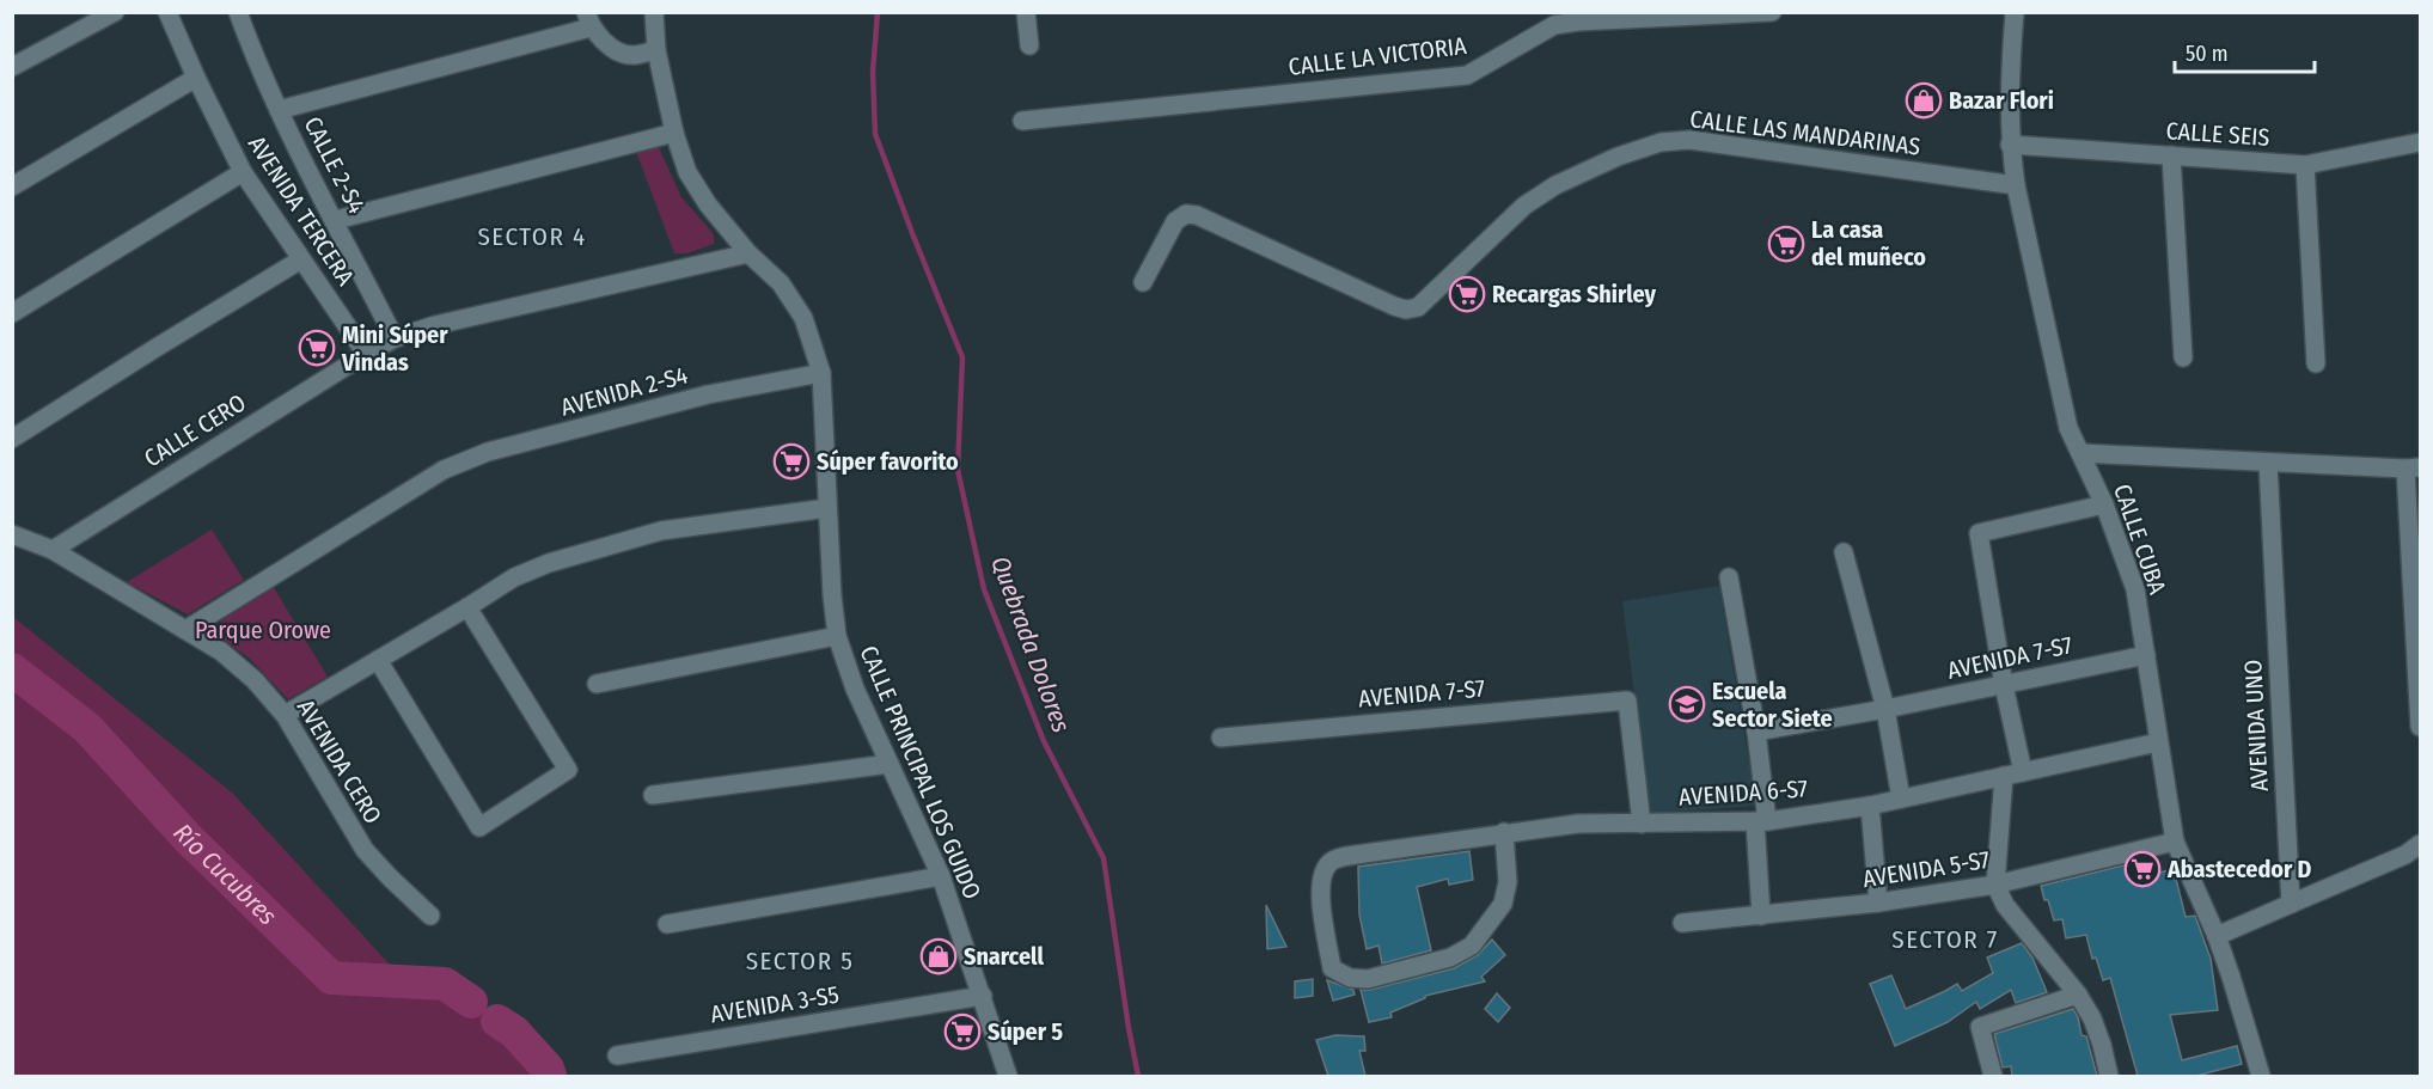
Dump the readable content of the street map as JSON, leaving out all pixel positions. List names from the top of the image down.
{
  "streets": {
    "street": [
      "CALLE LA VICTORIA",
      "CALLE LAS MANDARINAS",
      "CALLE SEIS",
      "CALLE 2-S4",
      "AVENIDA TERCERA",
      "AVENIDA 2-S4",
      "CALLE CERO",
      "CALLE CUBA",
      "AVENIDA 7-S7",
      "AVENIDA UNO",
      "AVENIDA CERO",
      "CALLE PRINCIPAL LOS GUIDO",
      "AVENIDA 6-S7",
      "AVENIDA 5-S7",
      "AVENIDA 3-S5"
    ]
  },
  "crossings": [
    ["CALLE LAS MANDARINAS", "CALLE CUBA"],
    ["CALLE SEIS", "CALLE CUBA"],
    ["CALLE 2-S4", "CALLE CERO"],
    ["AVENIDA TERCERA", "CALLE CERO"],
    ["AVENIDA 2-S4", "AVENIDA CERO"],
    ["AVENIDA 2-S4", "CALLE PRINCIPAL LOS GUIDO"],
    ["CALLE CERO", "AVENIDA CERO"],
    ["CALLE CERO", "CALLE PRINCIPAL LOS GUIDO"],
    ["CALLE CUBA", "AVENIDA 7-S7"],
    ["CALLE CUBA", "AVENIDA 6-S7"],
    ["CALLE CUBA", "AVENIDA 5-S7"],
    ["AVENIDA 7-S7", "AVENIDA 6-S7"],
    ["CALLE PRINCIPAL LOS GUIDO", "AVENIDA 3-S5"]
  ],
  "districts": ["SECTOR 4", "SECTOR 7", "SECTOR 5"],
  "water": ["Quebrada Dolores", "Río Cucubres"],
  "parks": ["Parque Orowe"],
  "places": {
    "shop": ["Bazar Flori", "Snarcell"],
    "supermarket": [
      "La casa del muñeco",
      "Recargas Shirley",
      "Mini Súper Vindas",
      "Súper favorito",
      "Abastecedor D",
      "Súper 5"
    ],
    "school or university": ["Escuela Sector Siete"]
  },
  "scale_bar": "50 m"
}
